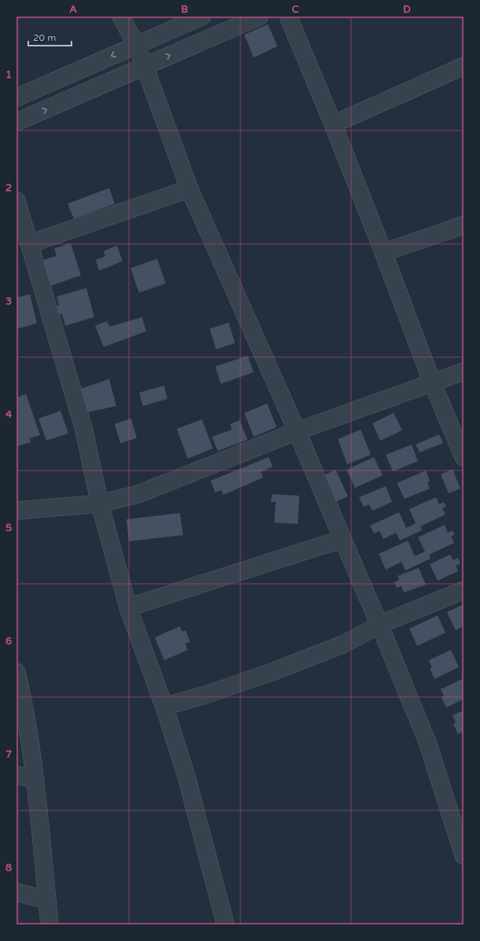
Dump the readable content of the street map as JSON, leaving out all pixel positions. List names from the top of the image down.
{
  "scale_bar": "20 m",
  "grid": {
    "columns": [
      "A",
      "B",
      "C",
      "D"
    ],
    "rows": [
      "1",
      "2",
      "3",
      "4",
      "5",
      "6",
      "7",
      "8"
    ]
  }
}
